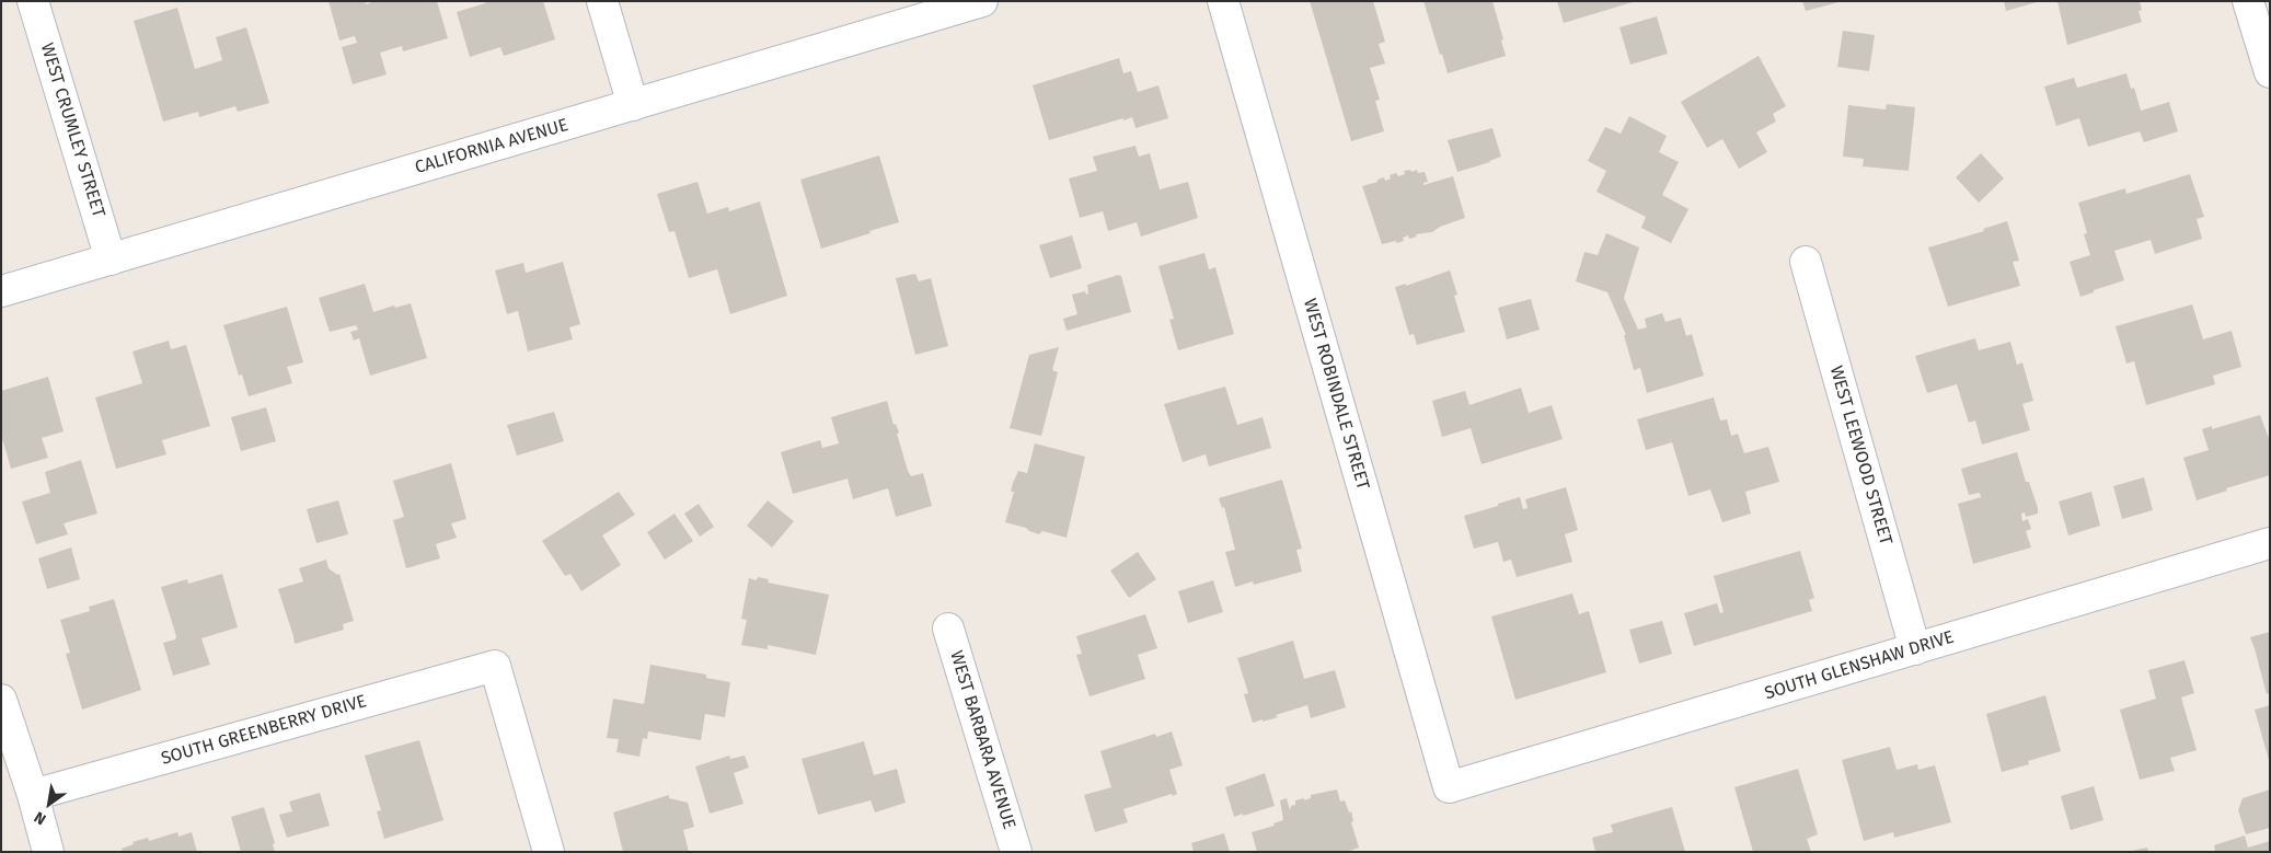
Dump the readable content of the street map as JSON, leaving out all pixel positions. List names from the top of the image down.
{
  "streets": {
    "street": [
      "WEST CRUMLEY STREET",
      "CALIFORNIA AVENUE",
      "WEST ROBINDALE STREET",
      "WEST LEEWOOD STREET",
      "SOUTH GLENSHAW DRIVE",
      "SOUTH GREENBERRY DRIVE",
      "WEST BARBARA AVENUE"
    ]
  },
  "crossings": [
    ["WEST CRUMLEY STREET", "CALIFORNIA AVENUE"],
    ["WEST ROBINDALE STREET", "SOUTH GLENSHAW DRIVE"],
    ["WEST LEEWOOD STREET", "SOUTH GLENSHAW DRIVE"]
  ],
  "north": "bottom left"
}
